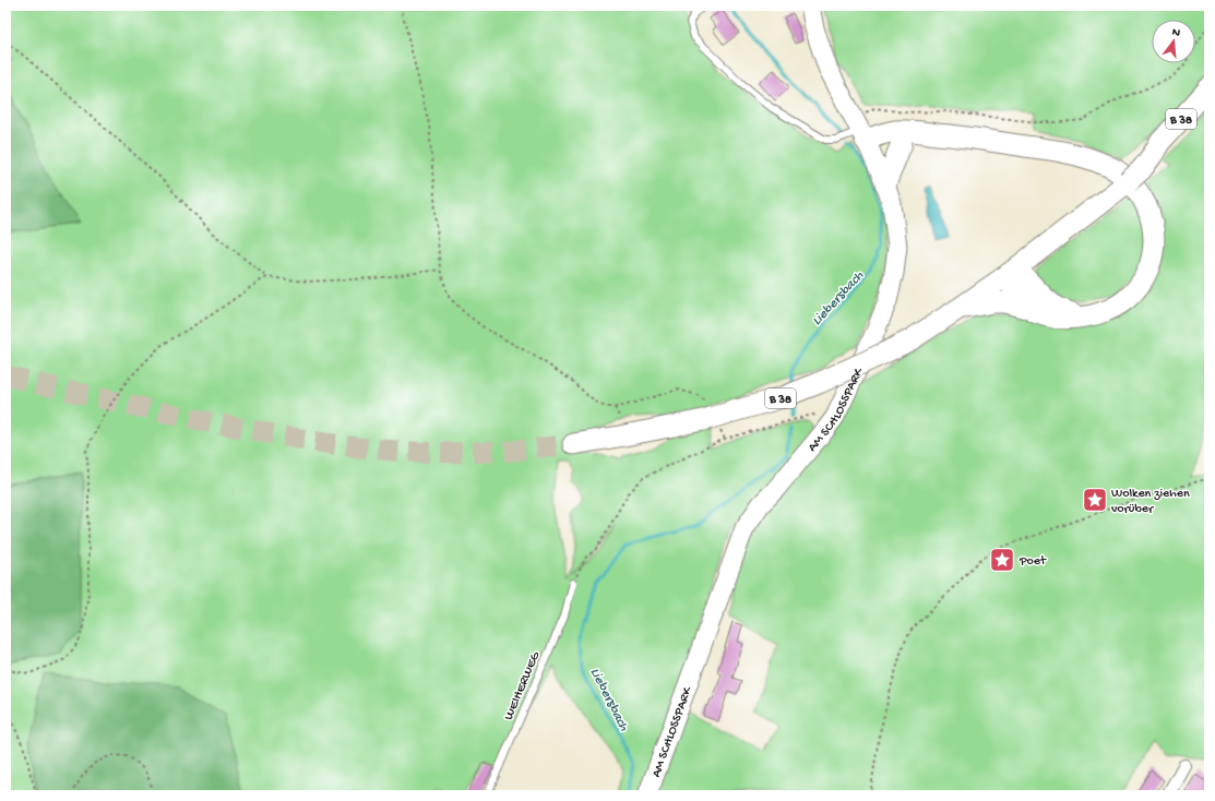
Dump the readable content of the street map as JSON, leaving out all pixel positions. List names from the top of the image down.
{
  "streets": {
    "main road": ["B 38"],
    "street": ["AM SCHLOSSPARK"],
    "lane": ["WEIHERWEG"]
  },
  "water": ["Liebersbach"],
  "places": {
    "place": ["Wolken ziehen vorüber", "Poet"]
  },
  "north": "top"
}
